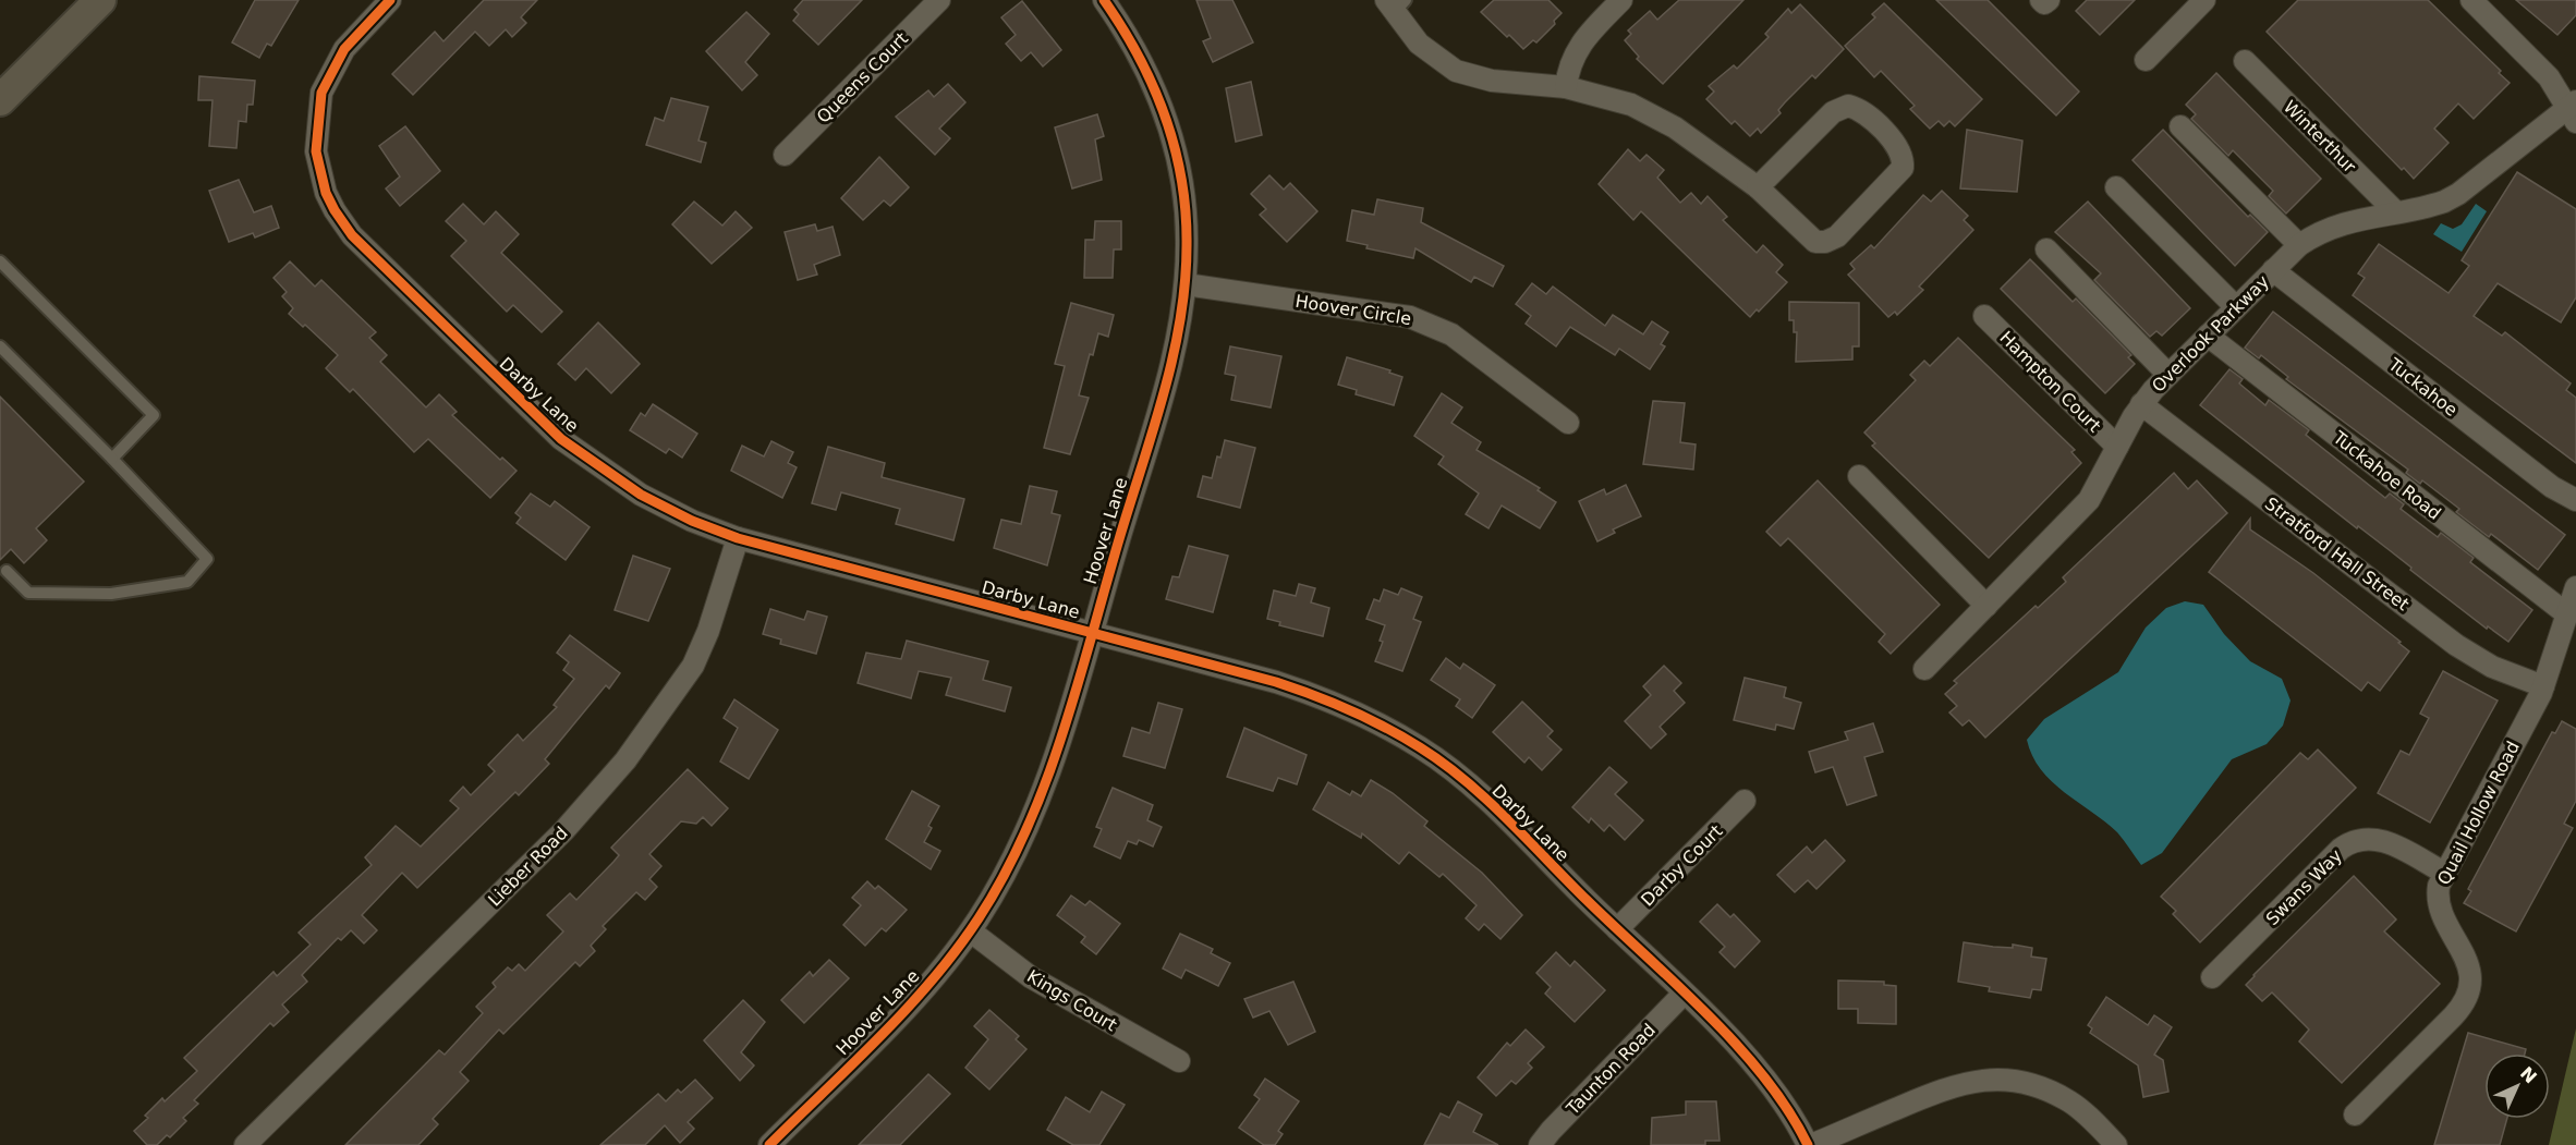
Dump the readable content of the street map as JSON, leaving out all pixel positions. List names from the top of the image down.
{
  "streets": {
    "street": [
      "Queens Court",
      "Winterthur",
      "Hoover Circle",
      "Overlook Parkway",
      "Hampton Court",
      "Tuckahoe",
      "Darby Lane",
      "Tuckahoe Road",
      "Hoover Lane",
      "Stratford Hall Street",
      "Quail Hollow Road",
      "Darby Court",
      "Lieber Road",
      "Swans Way",
      "Kings Court",
      "Taunton Road"
    ]
  },
  "crossings": [
    ["Winterthur", "Overlook Parkway"],
    ["Hoover Circle", "Hoover Lane"],
    ["Overlook Parkway", "Hampton Court"],
    ["Overlook Parkway", "Tuckahoe"],
    ["Overlook Parkway", "Tuckahoe Road"],
    ["Overlook Parkway", "Stratford Hall Street"],
    ["Darby Lane", "Hoover Lane"],
    ["Darby Lane", "Darby Court"],
    ["Darby Lane", "Lieber Road"],
    ["Darby Lane", "Taunton Road"],
    ["Tuckahoe Road", "Quail Hollow Road"],
    ["Hoover Lane", "Kings Court"],
    ["Stratford Hall Street", "Quail Hollow Road"],
    ["Quail Hollow Road", "Swans Way"]
  ],
  "north": "top right"
}
